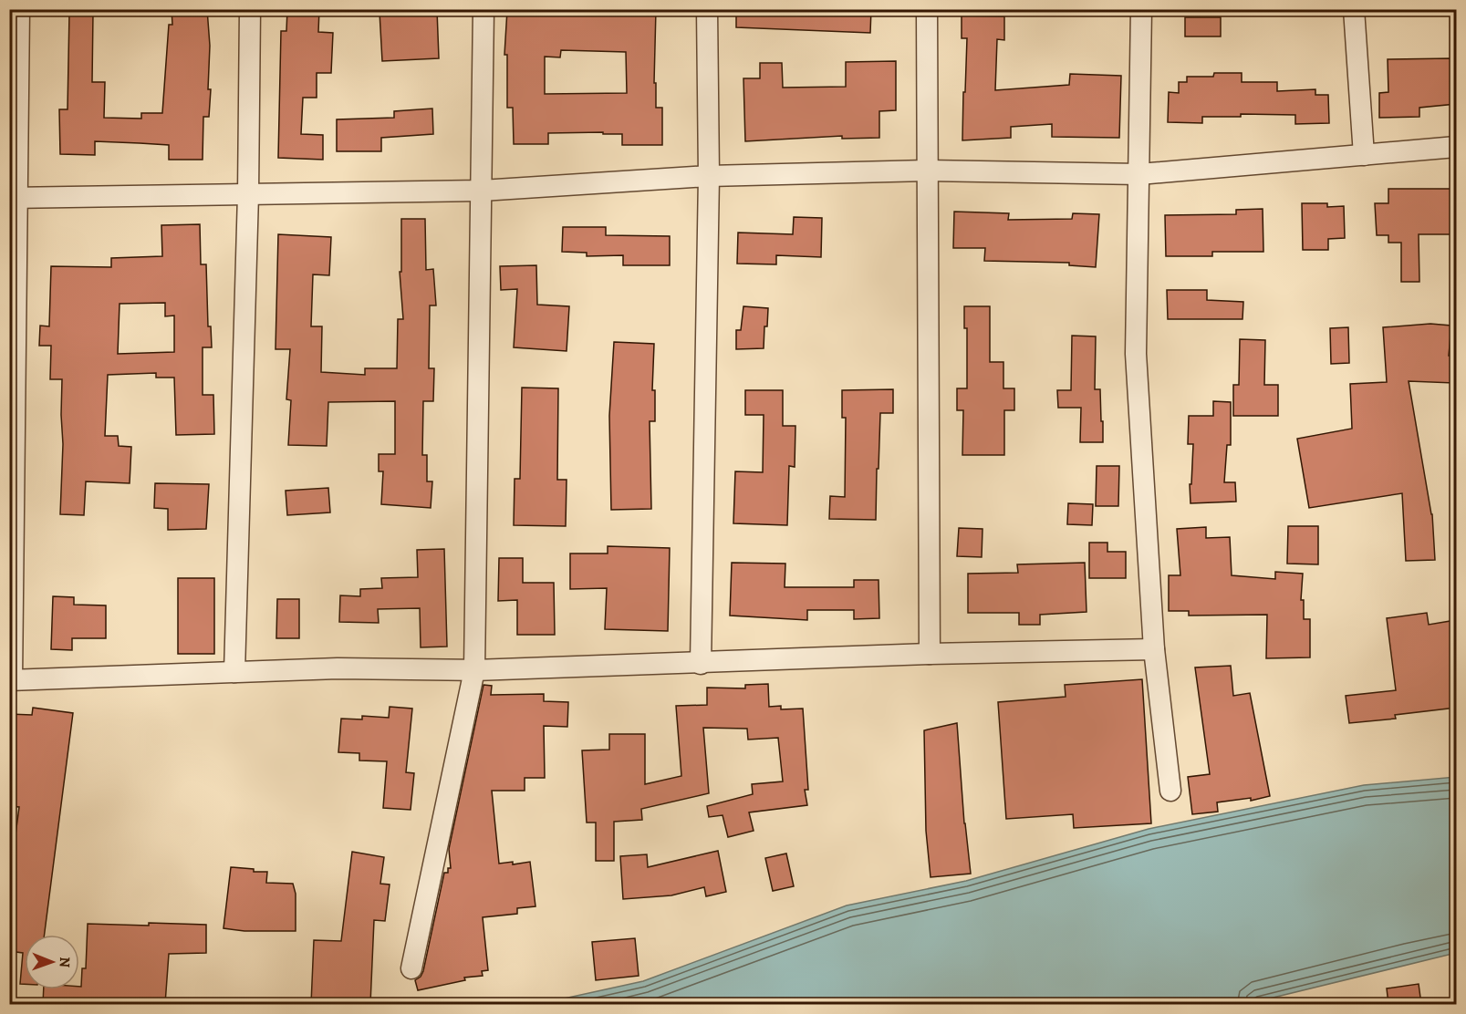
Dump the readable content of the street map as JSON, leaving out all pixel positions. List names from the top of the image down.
{
  "north": "right"
}
